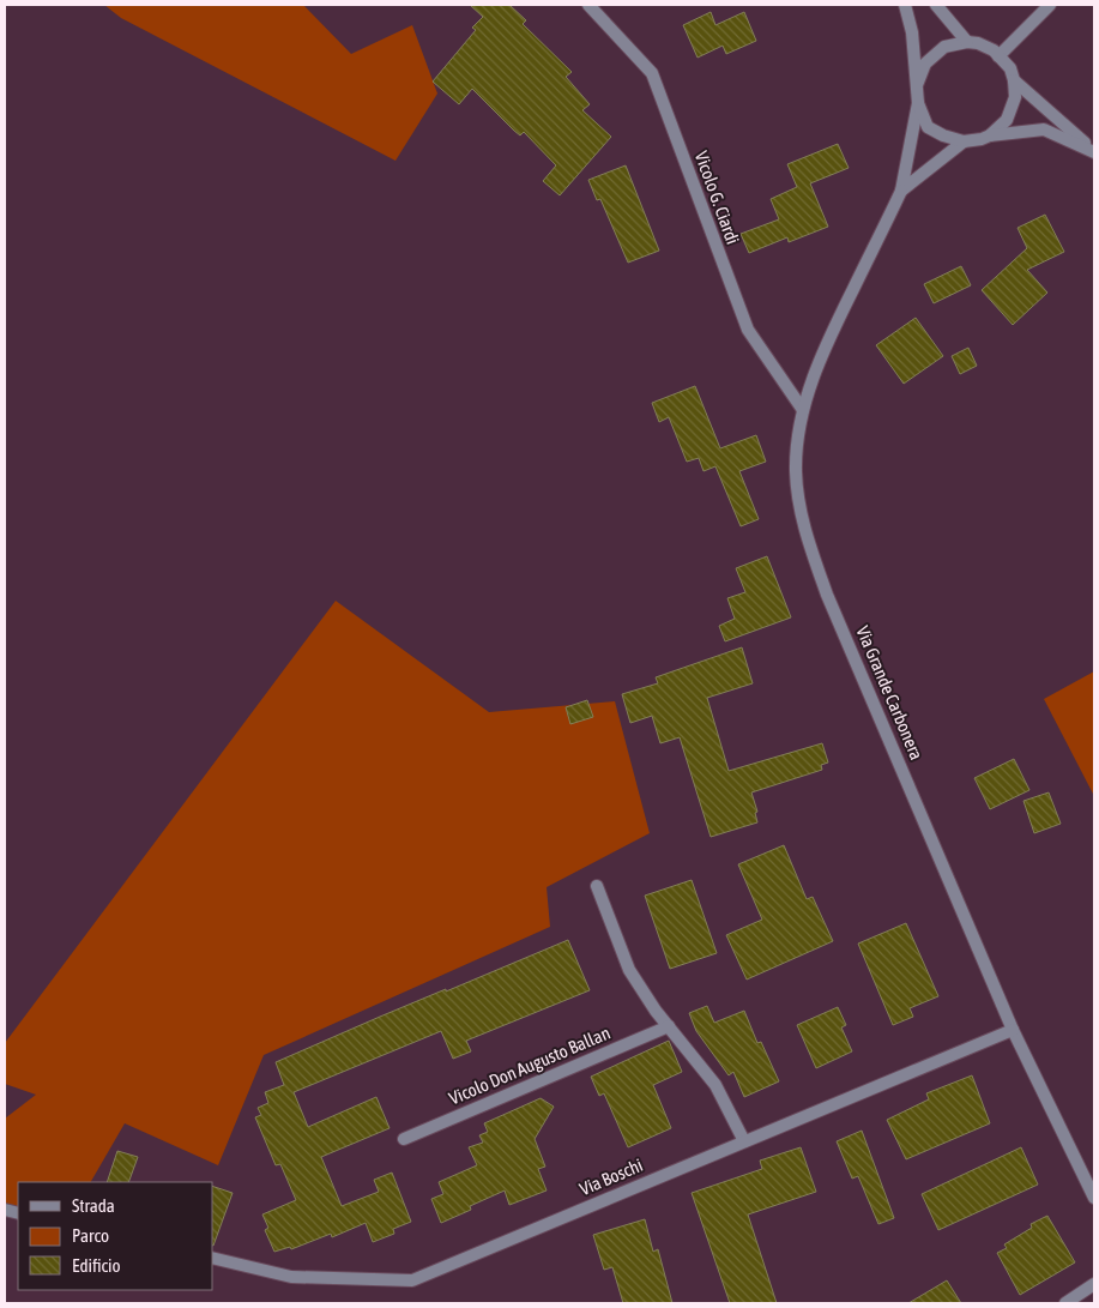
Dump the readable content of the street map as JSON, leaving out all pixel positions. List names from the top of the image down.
{
  "streets": {
    "street": [
      "Vicolo G. Ciardi",
      "Via Grande Carbonera",
      "Vicolo Don Augusto Ballan",
      "Via Boschi"
    ]
  },
  "crossings": [
    ["Vicolo G. Ciardi", "Via Grande Carbonera"],
    ["Via Grande Carbonera", "Via Boschi"]
  ],
  "legend": ["Strada", "Parco", "Edificio"]
}
